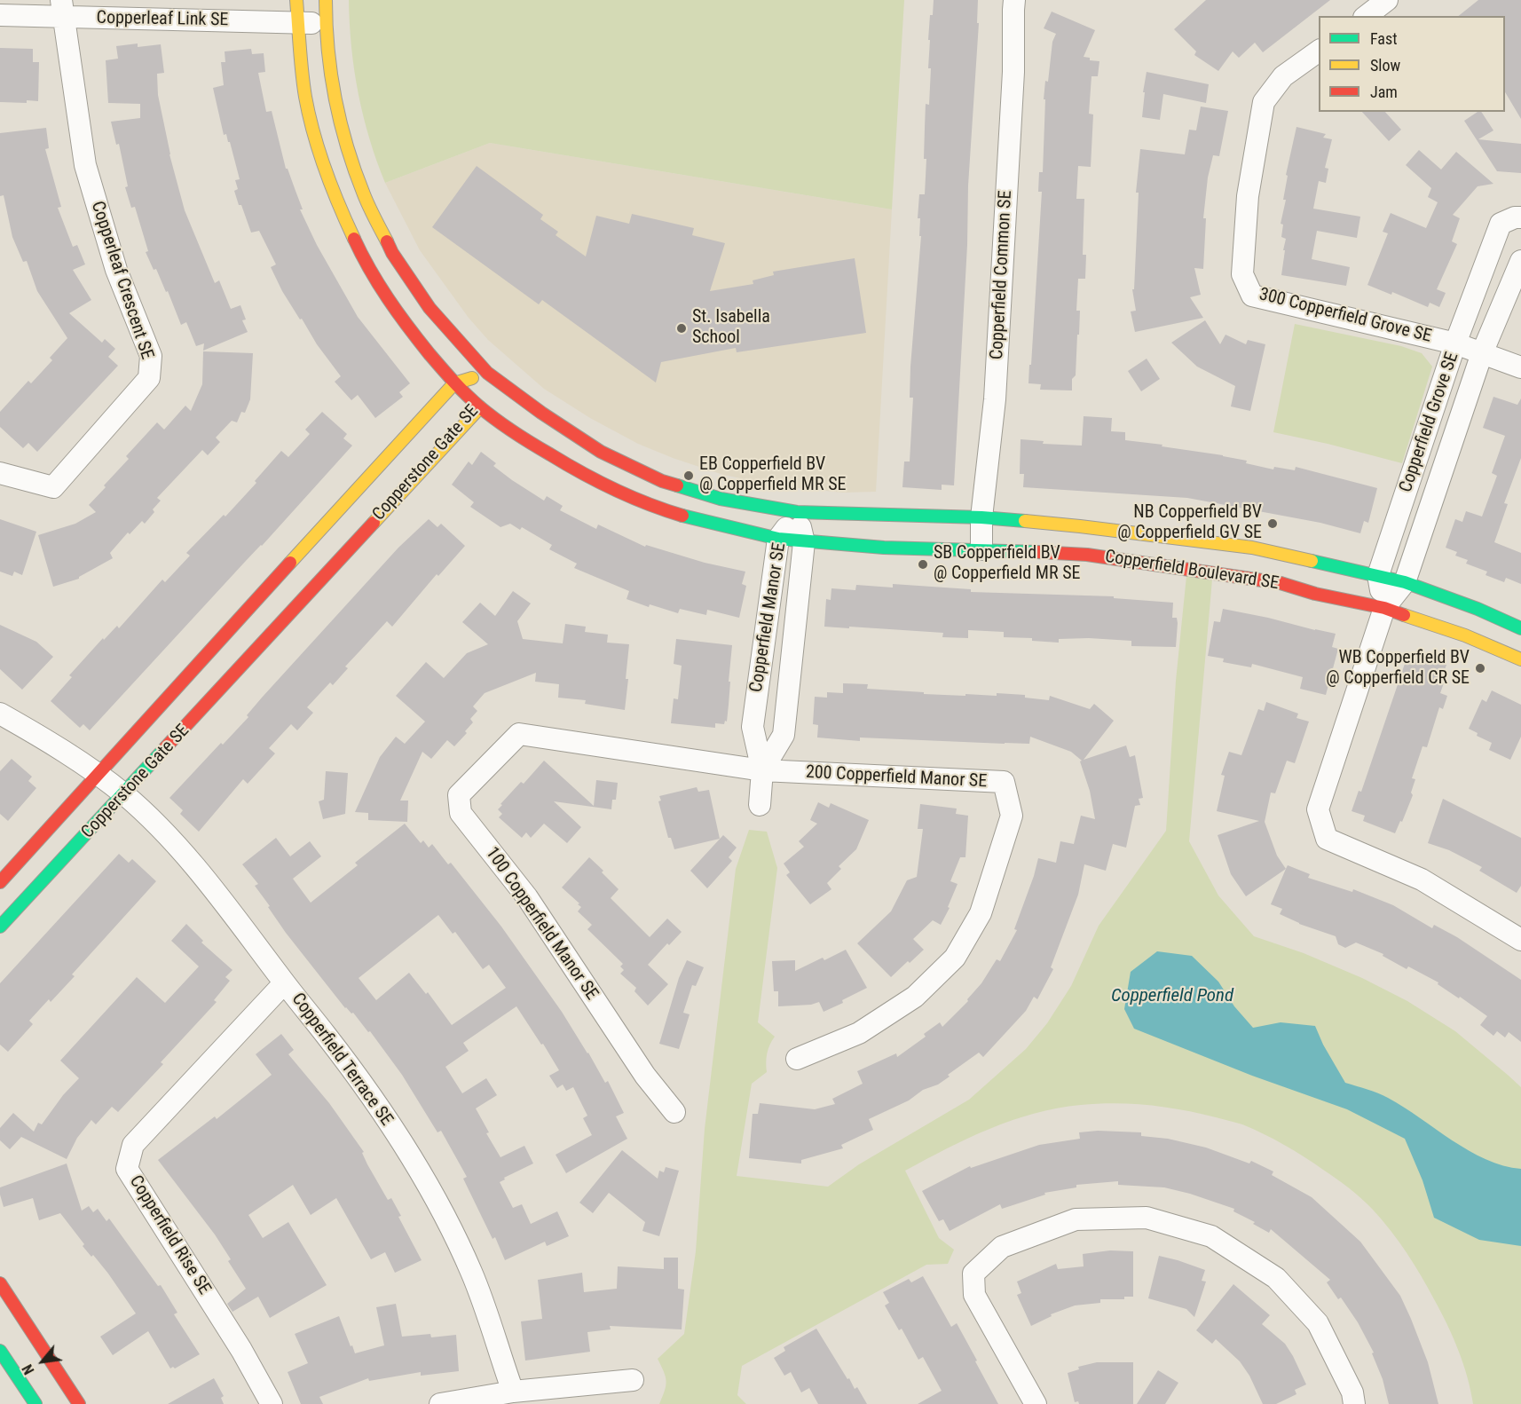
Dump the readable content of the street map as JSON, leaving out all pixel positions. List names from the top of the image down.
{
  "streets": {
    "street": [
      "Copperleaf Link SE",
      "Copperfield Common SE",
      "Copperleaf Crescent SE",
      "300 Copperfield Grove SE",
      "Copperfield Grove SE",
      "Copperstone Gate SE",
      "Copperfield Boulevard SE",
      "Copperfield Manor SE",
      "200 Copperfield Manor SE",
      "100 Copperfield Manor SE",
      "Copperfield Terrace SE",
      "Copperfield Rise SE"
    ]
  },
  "crossings": [
    ["Copperleaf Link SE", "Copperleaf Crescent SE"],
    ["Copperleaf Link SE", "Copperfield Boulevard SE"],
    ["Copperfield Common SE", "Copperfield Boulevard SE"],
    ["300 Copperfield Grove SE", "Copperfield Grove SE"],
    ["Copperfield Grove SE", "Copperfield Boulevard SE"],
    ["Copperstone Gate SE", "Copperfield Boulevard SE"],
    ["Copperstone Gate SE", "Copperfield Terrace SE"],
    ["Copperfield Boulevard SE", "Copperfield Manor SE"],
    ["Copperfield Manor SE", "200 Copperfield Manor SE"],
    ["Copperfield Manor SE", "100 Copperfield Manor SE"],
    ["200 Copperfield Manor SE", "100 Copperfield Manor SE"],
    ["Copperfield Terrace SE", "Copperfield Rise SE"]
  ],
  "water": ["Copperfield Pond"],
  "places": [
    "St. Isabella School",
    "EB Copperfield BV @ Copperfield MR SE",
    "NB Copperfield BV @ Copperfield GV SE",
    "SB Copperfield BV @ Copperfield MR SE",
    "WB Copperfield BV @ Copperfield CR SE"
  ],
  "legend": ["Fast", "Slow", "Jam"],
  "north": "bottom left"
}
